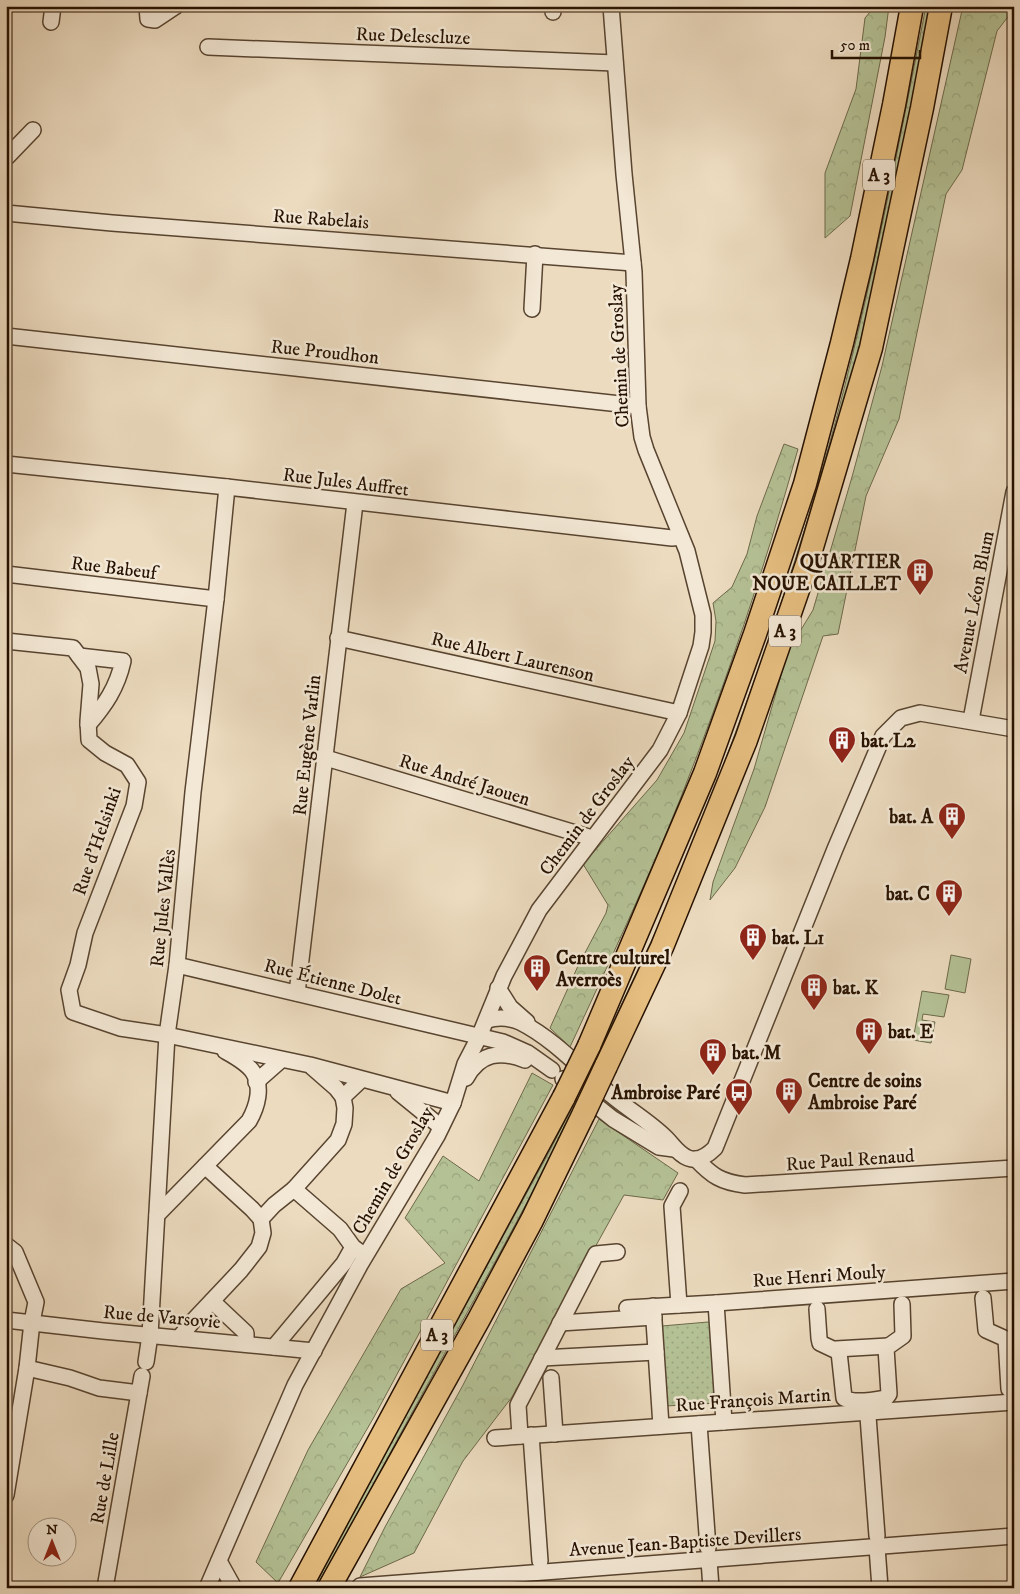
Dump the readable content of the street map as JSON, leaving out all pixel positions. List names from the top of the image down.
{
  "streets": {
    "highway": ["A 3"],
    "street": [
      "Rue Delescluze",
      "Rue Rabelais",
      "Rue Proudhon",
      "Chemin de Groslay",
      "Rue Jules Auffret",
      "Rue Babeuf",
      "Avenue Léon Blum",
      "Rue Albert Laurenson",
      "Rue Eugène Varlin",
      "Rue André Jaouen",
      "Rue d'Helsinki",
      "Rue Jules Vallès",
      "Rue Étienne Dolet",
      "Rue Paul Renaud",
      "Rue Henri Mouly",
      "Rue de Varsovie",
      "Rue François Martin",
      "Rue de Lille",
      "Avenue Jean-Baptiste Devillers"
    ]
  },
  "crossings": [
    ["Rue Delescluze", "Chemin de Groslay"],
    ["Rue Rabelais", "Chemin de Groslay"],
    ["Rue Proudhon", "Chemin de Groslay"],
    ["Chemin de Groslay", "Rue Jules Auffret"],
    ["Chemin de Groslay", "Rue Albert Laurenson"],
    ["Chemin de Groslay", "Rue André Jaouen"],
    ["Chemin de Groslay", "Rue Étienne Dolet"],
    ["Chemin de Groslay", "Rue de Varsovie"],
    ["Rue Jules Auffret", "Rue Eugène Varlin"],
    ["Rue Jules Auffret", "Rue Jules Vallès"],
    ["Rue Babeuf", "Rue Jules Vallès"],
    ["Rue Albert Laurenson", "Rue Eugène Varlin"],
    ["Rue Eugène Varlin", "Rue André Jaouen"],
    ["Rue Eugène Varlin", "Rue Étienne Dolet"],
    ["Rue d'Helsinki", "Rue Jules Vallès"],
    ["Rue Jules Vallès", "Rue Étienne Dolet"],
    ["Rue Jules Vallès", "Rue de Varsovie"],
    ["Rue Jules Vallès", "Rue de Lille"],
    ["Rue de Varsovie", "Rue de Lille"]
  ],
  "places": {
    "building": [
      "QUARTIER NOUE CAILLET",
      "bat. L2",
      "bat. A",
      "bat. C",
      "bat. L1",
      "Centre culturel Averroès",
      "bat. K",
      "bat. E",
      "bat. M",
      "Centre de soins Ambroise Paré"
    ],
    "bus stop": ["Ambroise Paré"]
  },
  "scale_bar": "50 m",
  "north": "top"
}
